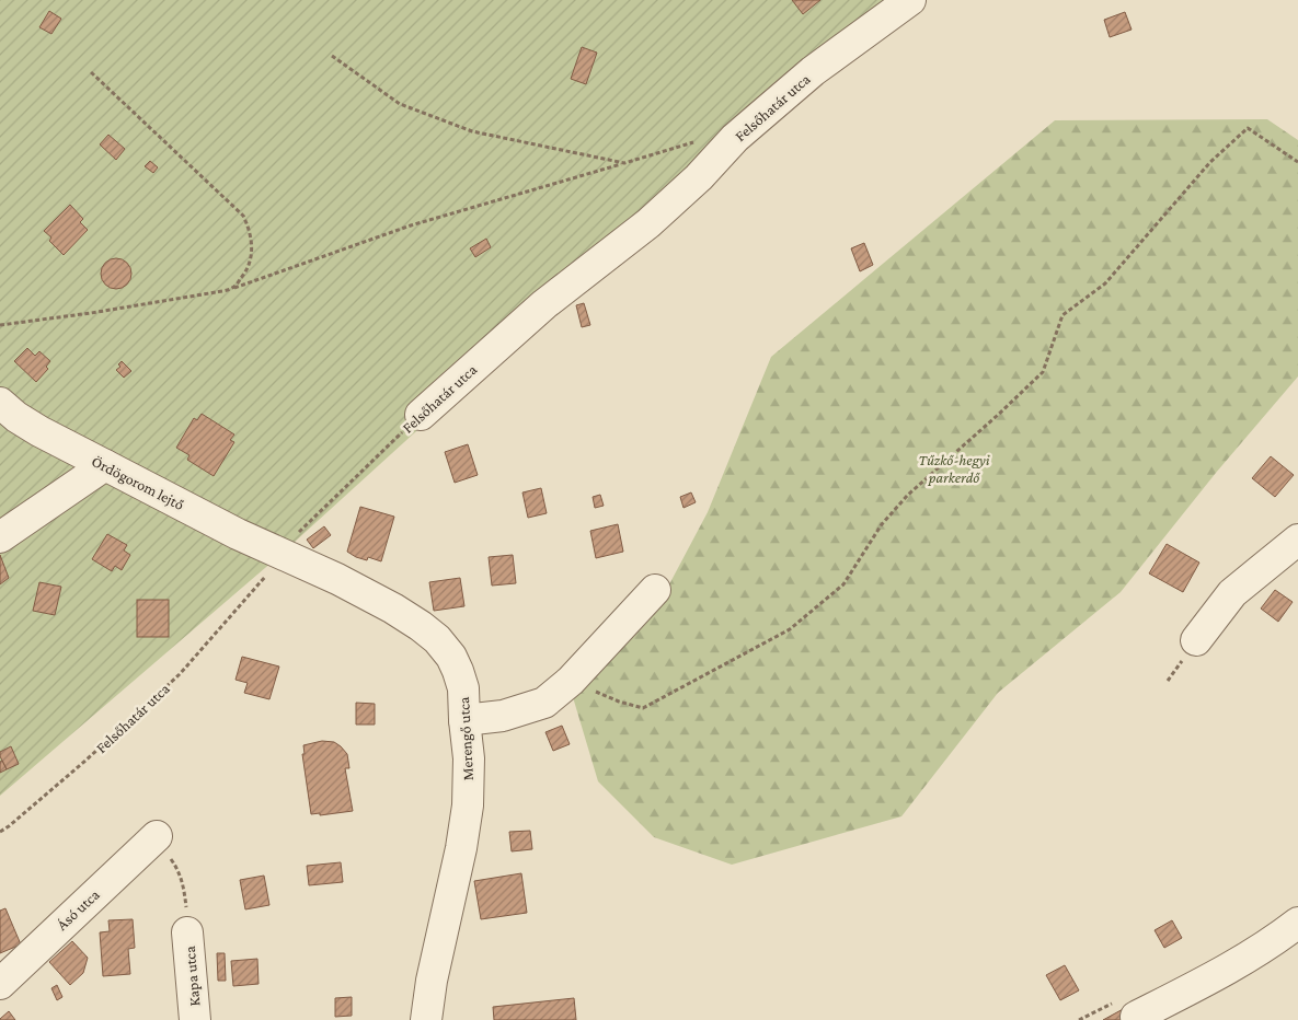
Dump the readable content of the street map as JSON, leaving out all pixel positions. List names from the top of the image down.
{
  "streets": {
    "street": [
      "Felsőhatár utca",
      "Ördögorom lejtő",
      "Merengő utca",
      "Ásó utca",
      "Kapa utca"
    ]
  },
  "crossings": [
    ["Felsőhatár utca", "Ördögorom lejtő"],
    ["Felsőhatár utca", "Merengő utca"],
    ["Ördögorom lejtő", "Merengő utca"]
  ],
  "parks": ["Tűzkő-hegyi parkerdő"]
}
